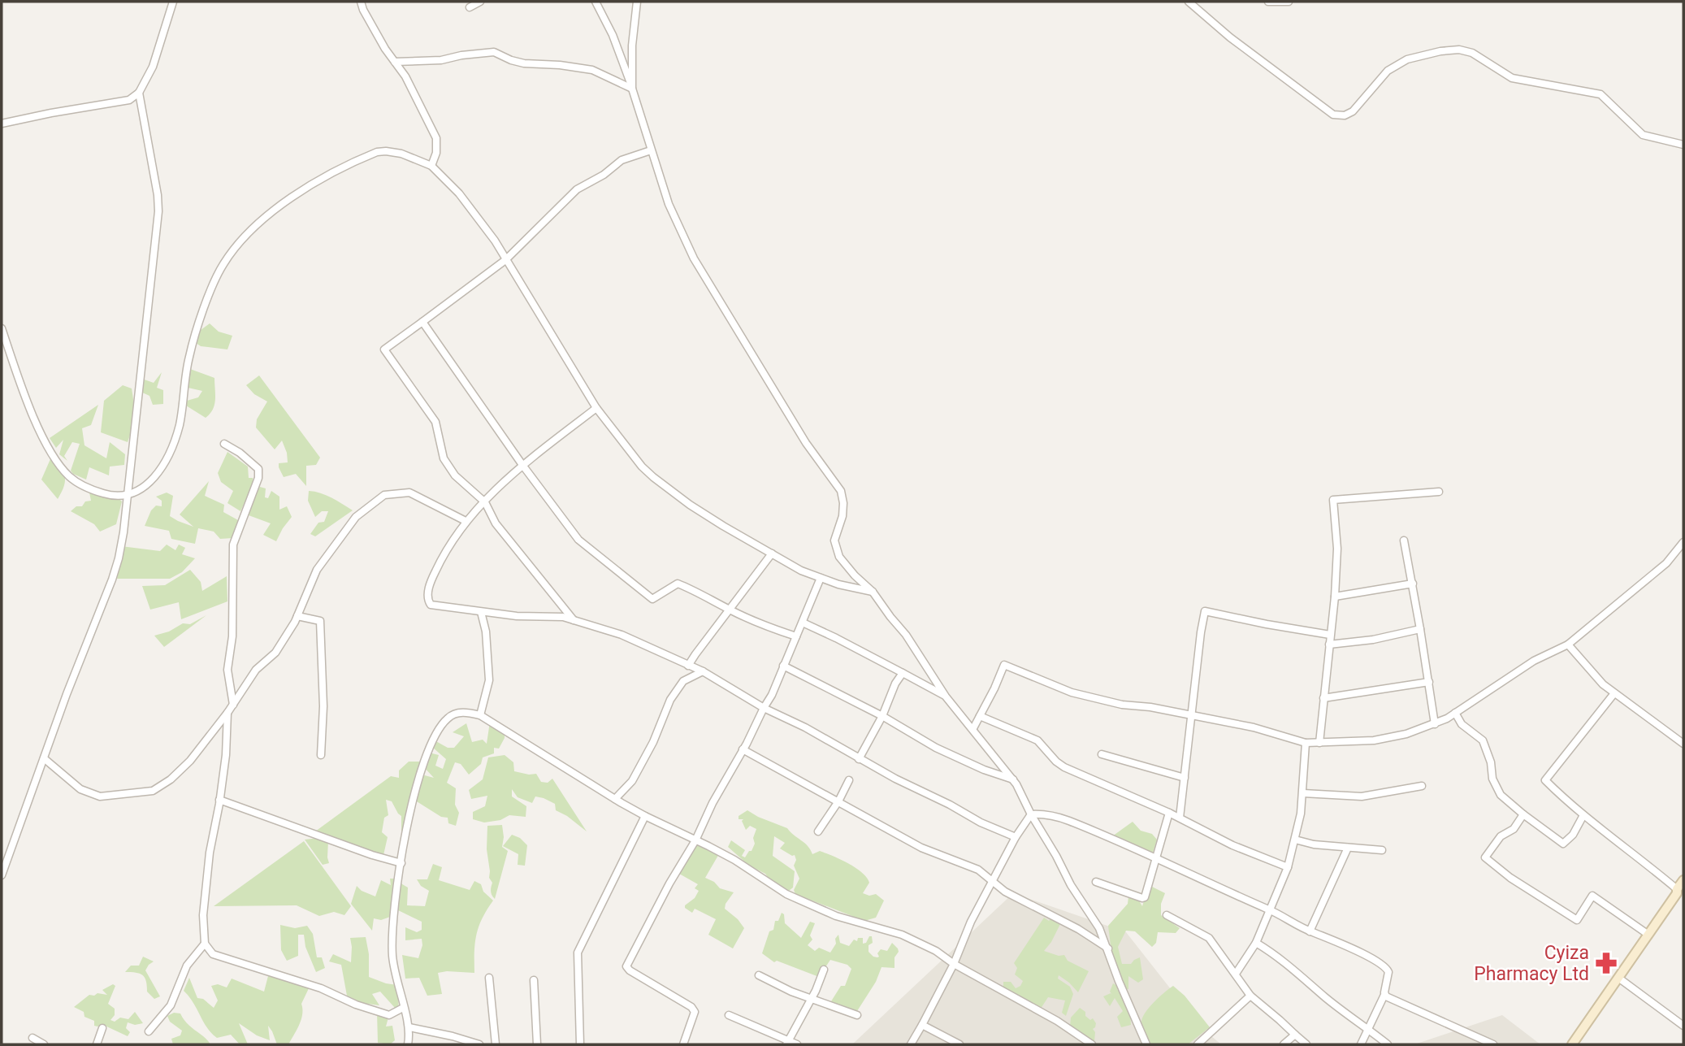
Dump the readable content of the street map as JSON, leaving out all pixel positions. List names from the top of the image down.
{
  "places": {
    "pharmacy": ["Cyiza Pharmacy Ltd"]
  }
}
